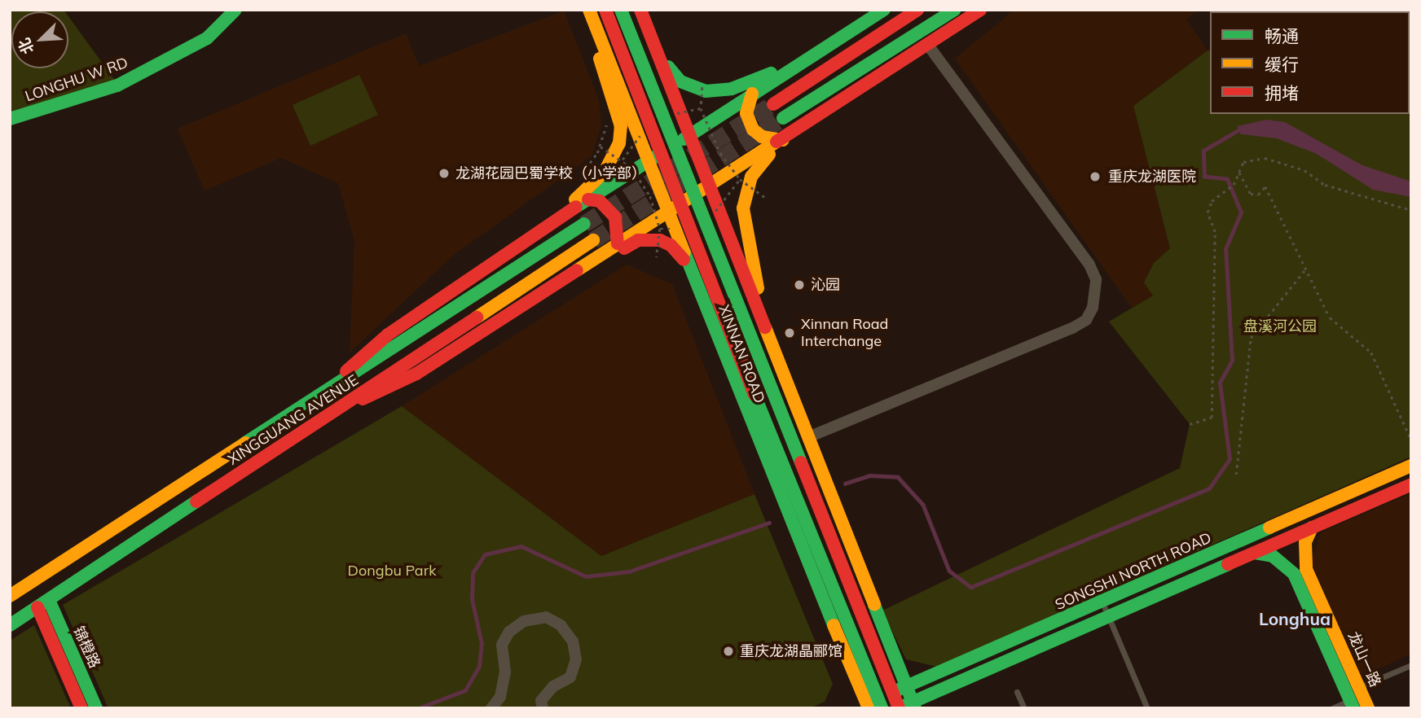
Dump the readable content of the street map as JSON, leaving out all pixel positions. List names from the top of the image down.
{
  "streets": {
    "main road": [
      "LONGHU W RD",
      "XINNAN ROAD",
      "XINGGUANG AVENUE",
      "SONGSHI NORTH ROAD",
      "锦橙路",
      "龙山一路"
    ]
  },
  "crossings": [
    ["XINNAN ROAD", "SONGSHI NORTH ROAD"],
    ["XINGGUANG AVENUE", "锦橙路"]
  ],
  "districts": ["Longhua"],
  "parks": ["盘溪河公园", "Dongbu Park"],
  "places": [
    "龙湖花园巴蜀学校（小学部）",
    "重庆龙湖医院",
    "沁园",
    "Xinnan Road Interchange",
    "重庆龙湖晶郦馆"
  ],
  "legend": ["畅通", "缓行", "拥堵"],
  "north": "bottom left"
}
